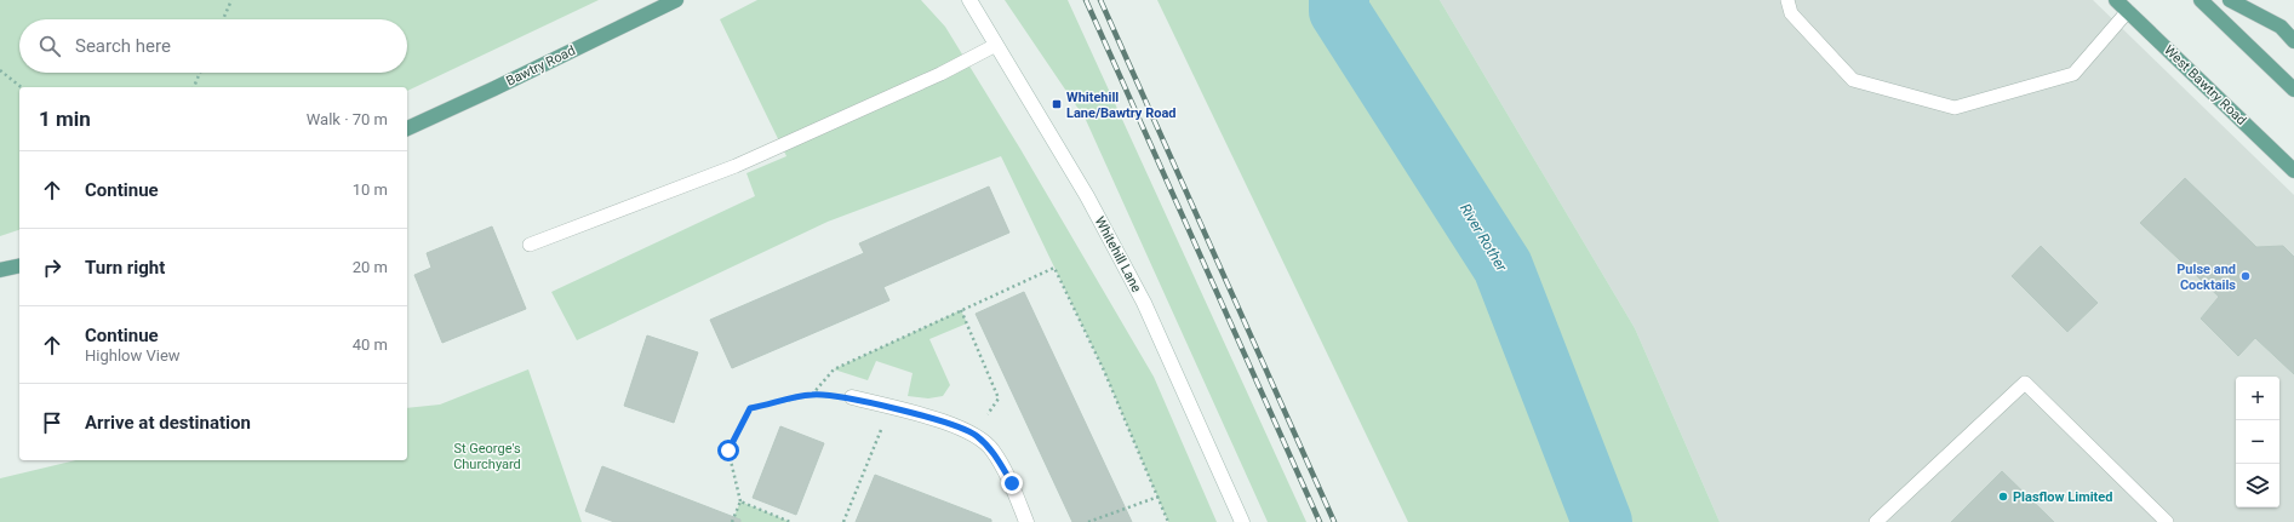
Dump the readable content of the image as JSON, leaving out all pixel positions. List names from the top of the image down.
{
  "streets": {
    "main road": ["Bawtry Road", "West Bawtry Road", "Whitehill Lane"]
  },
  "water": ["River Rother"],
  "parks": ["St George's Churchyard"],
  "places": {
    "transit": ["Whitehill Lane/Bawtry Road"],
    "other": ["Pulse and Cocktails", "Plasflow Limited"]
  },
  "page": {
    "search": "Search here",
    "heading": ["1 min", "Walk · 70 m"],
    "list": [
      ["Continue", "10 m"],
      ["Turn right", "20 m"],
      ["Continue", "Highlow View", "40 m"],
      "Arrive at destination"
    ],
    "map_buttons": ["+", "−"]
  }
}
